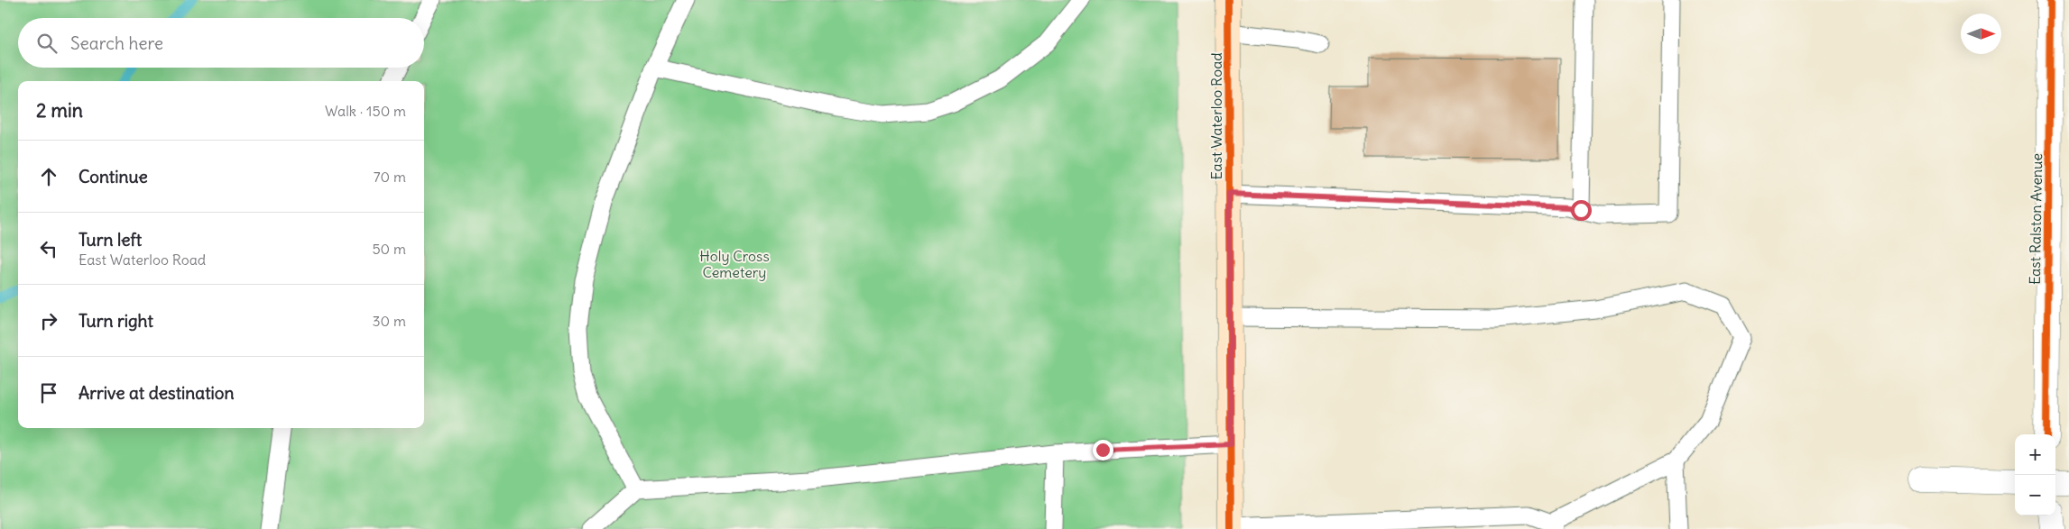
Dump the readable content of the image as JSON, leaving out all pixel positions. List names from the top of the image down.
{
  "streets": {
    "main road": ["East Waterloo Road"],
    "street": ["East Ralston Avenue"]
  },
  "parks": ["Holy Cross Cemetery"],
  "north": "right",
  "page": {
    "search": "Search here",
    "heading": ["2 min", "Walk · 150 m"],
    "list": [
      ["Continue", "70 m"],
      ["Turn left", "East Waterloo Road", "50 m"],
      ["Turn right", "30 m"],
      "Arrive at destination"
    ],
    "map_buttons": ["+", "−"]
  }
}
